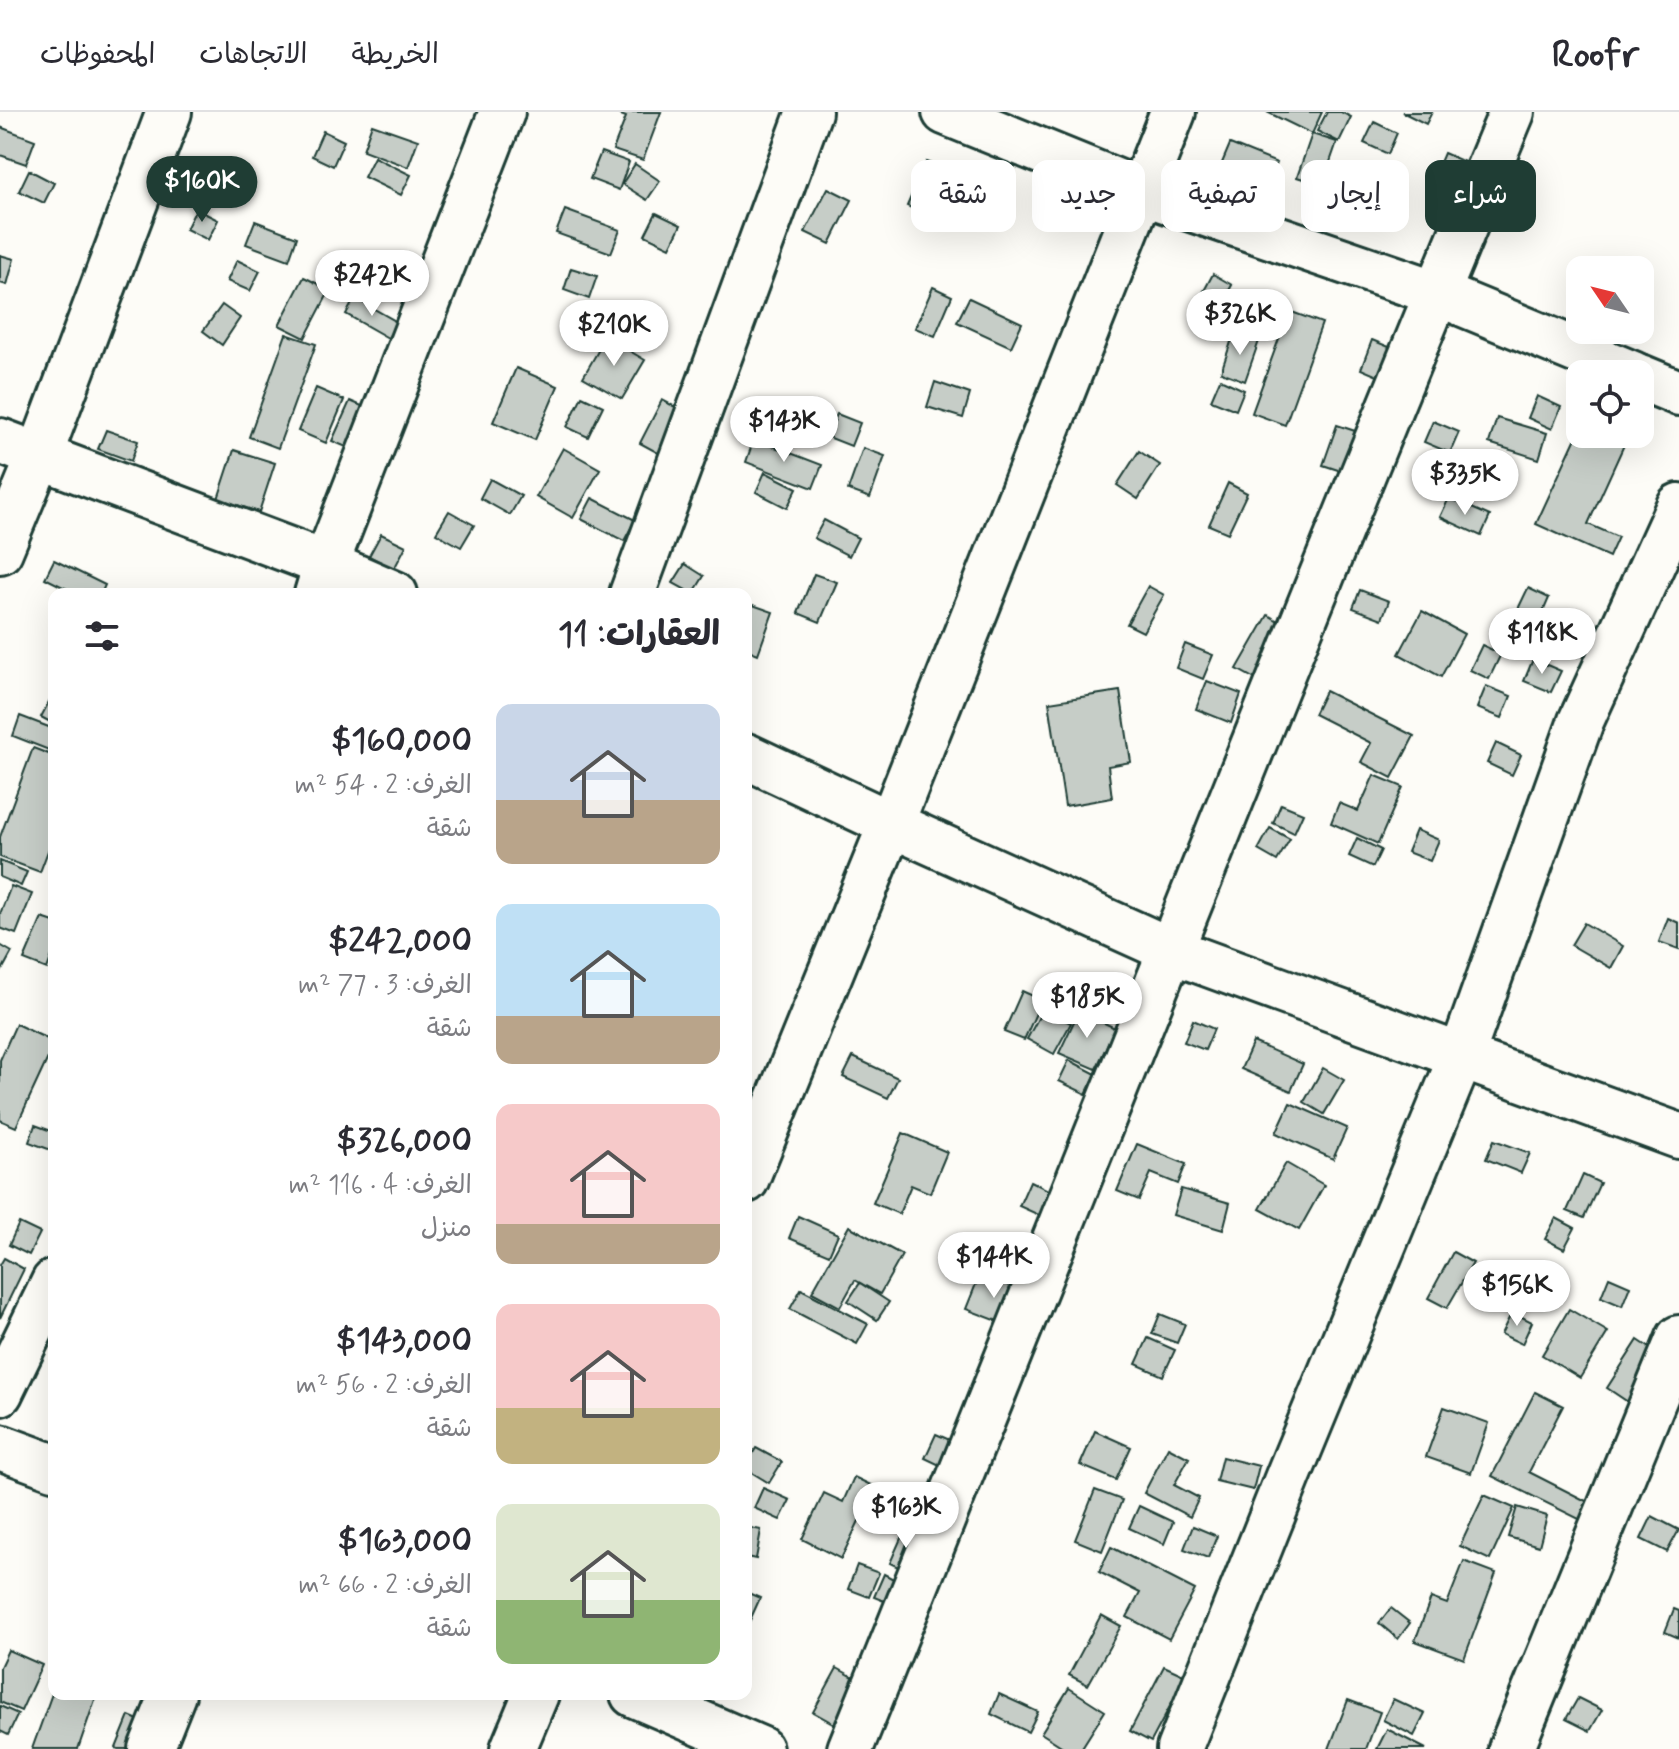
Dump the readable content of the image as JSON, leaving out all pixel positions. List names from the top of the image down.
{
  "north": "top left",
  "page": {
    "header": "Roofr",
    "nav": ["الخريطة", "الاتجاهات", "المحفوظات"],
    "price": [
      "$160K",
      "$242K",
      "$326K",
      "$210K",
      "$143K",
      "$335K",
      "$118K",
      "$185K",
      "$144K",
      "$156K",
      "$163K"
    ],
    "chip": [
      "شراء",
      "إيجار",
      "تصفية",
      "جديد",
      "شقة"
    ],
    "heading": "العقارات: 11",
    "list": [
      {
        "name": "$160,000",
        "note": "الغرف: 2 · 54 m² · شقة"
      },
      {
        "name": "$242,000",
        "note": "الغرف: 3 · 77 m² · شقة"
      },
      {
        "name": "$326,000",
        "note": "الغرف: 4 · 116 m² · منزل"
      },
      {
        "name": "$143,000",
        "note": "الغرف: 2 · 56 m² · شقة"
      },
      {
        "name": "$163,000",
        "note": "الغرف: 2 · 66 m² · شقة"
      }
    ]
  }
}
